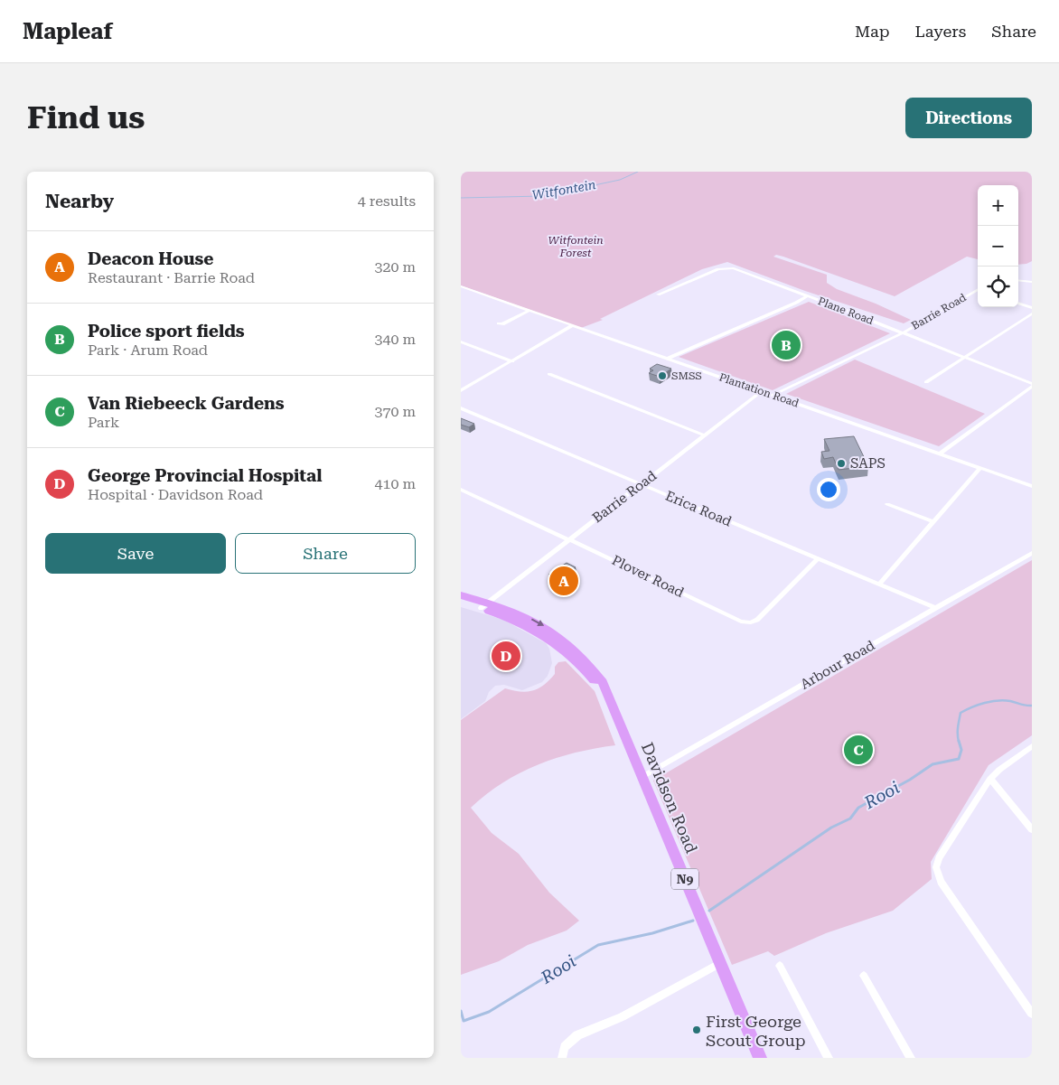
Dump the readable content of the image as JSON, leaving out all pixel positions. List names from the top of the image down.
{
  "streets": {
    "highway": ["Davidson Road", "N9"],
    "street": [
      "Plane Road",
      "Barrie Road",
      "Plantation Road",
      "Erica Road",
      "Plover Road",
      "Arbour Road"
    ]
  },
  "crossings": [
    ["Plane Road", "Barrie Road"],
    ["Barrie Road", "Plantation Road"],
    ["Barrie Road", "Erica Road"],
    ["Barrie Road", "Plover Road"],
    ["Barrie Road", "Davidson Road"],
    ["Erica Road", "Plover Road"],
    ["Erica Road", "Arbour Road"],
    ["Arbour Road", "Davidson Road"]
  ],
  "water": ["Witfontein", "Rooi"],
  "parks": ["Witfontein Forest"],
  "places": ["SMSS", "SAPS", "First George Scout Group"],
  "page": {
    "header": "Mapleaf",
    "nav": ["Map", "Layers", "Share"],
    "buttons": [
      "Directions",
      ["Save", "Share"]
    ],
    "title": "Find us",
    "heading": ["Nearby", "4 results"],
    "map_buttons": ["+", "−"],
    "list": [
      {
        "mark": "A",
        "name": "Deacon House",
        "note": "Restaurant · Barrie Road",
        "value": "320 m"
      },
      {
        "mark": "B",
        "name": "Police sport fields",
        "note": "Park · Arum Road",
        "value": "340 m"
      },
      {
        "mark": "C",
        "name": "Van Riebeeck Gardens",
        "note": "Park",
        "value": "370 m"
      },
      {
        "mark": "D",
        "name": "George Provincial Hospital",
        "note": "Hospital · Davidson Road",
        "value": "410 m"
      }
    ],
    "pins": [
      "B",
      "A",
      "D",
      "C"
    ]
  }
}
